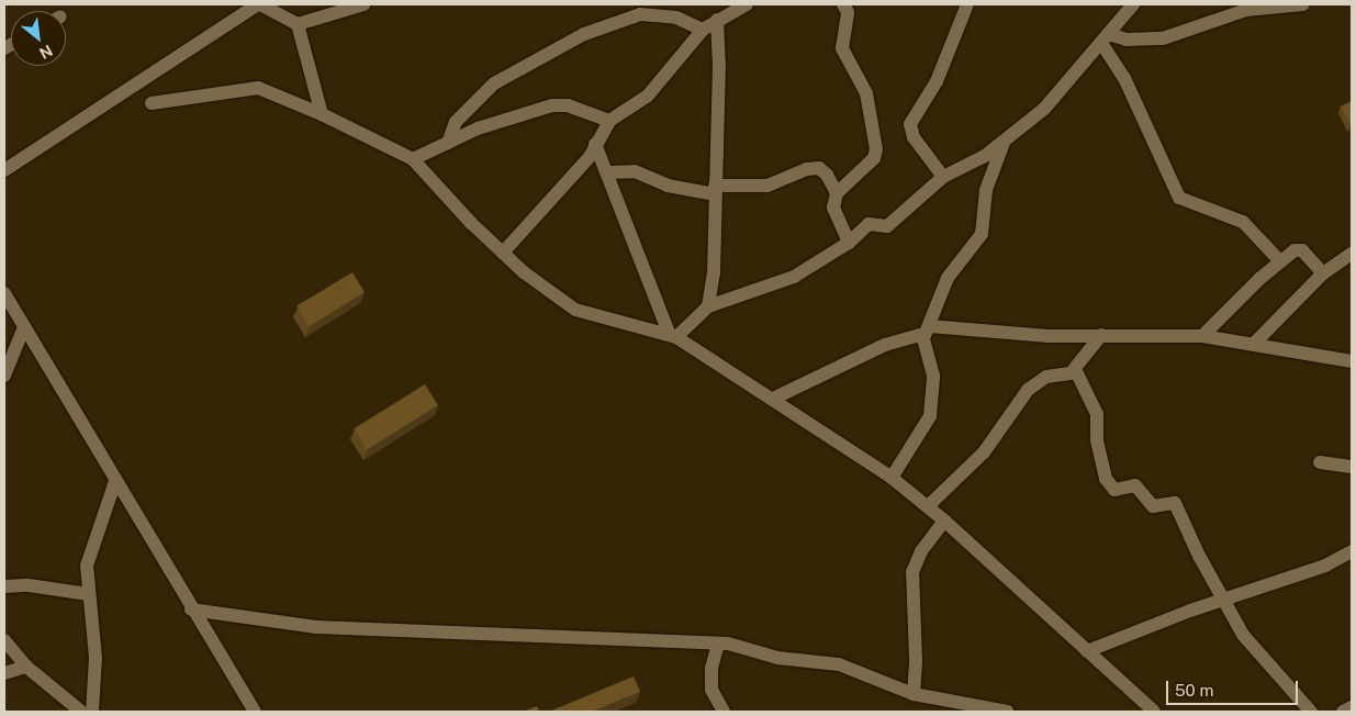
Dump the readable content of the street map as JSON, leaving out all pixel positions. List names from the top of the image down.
{
  "scale_bar": "50 m",
  "north": "bottom right"
}
